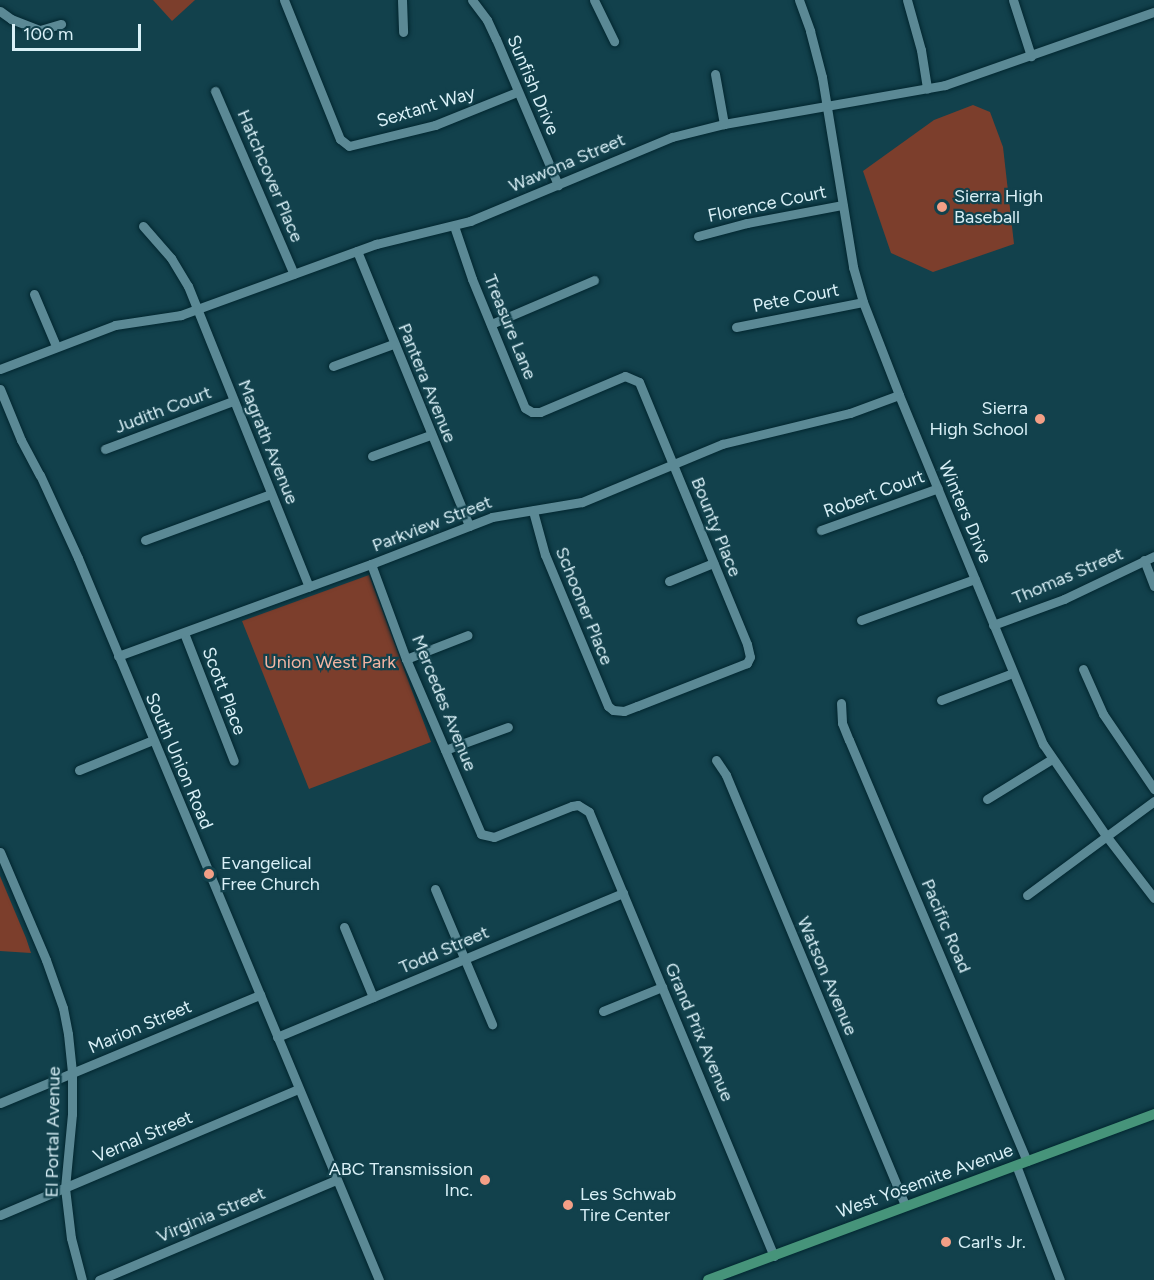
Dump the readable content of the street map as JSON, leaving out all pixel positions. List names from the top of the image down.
{
  "streets": {
    "main road": ["West Yosemite Avenue"],
    "street": [
      "Sunfish Drive",
      "Sextant Way",
      "Wawona Street",
      "Hatchcover Place",
      "Florence Court",
      "Pete Court",
      "Treasure Lane",
      "Pantera Avenue",
      "Judith Court",
      "Magrath Avenue",
      "Robert Court",
      "Winters Drive",
      "Parkview Street",
      "Bounty Place",
      "Thomas Street",
      "Schooner Place",
      "Scott Place",
      "Mercedes Avenue",
      "South Union Road",
      "Pacific Road",
      "Todd Street",
      "Watson Avenue",
      "Marion Street",
      "Grand Prix Avenue",
      "El Portal Avenue",
      "Vernal Street",
      "Virginia Street"
    ]
  },
  "crossings": [
    ["Sunfish Drive", "Sextant Way"],
    ["Sunfish Drive", "Wawona Street"],
    ["Wawona Street", "Hatchcover Place"],
    ["Wawona Street", "Treasure Lane"],
    ["Wawona Street", "Pantera Avenue"],
    ["Wawona Street", "Magrath Avenue"],
    ["Wawona Street", "Winters Drive"],
    ["Florence Court", "Winters Drive"],
    ["Pete Court", "Winters Drive"],
    ["Treasure Lane", "Bounty Place"],
    ["Pantera Avenue", "Parkview Street"],
    ["Judith Court", "Magrath Avenue"],
    ["Magrath Avenue", "Parkview Street"],
    ["Robert Court", "Winters Drive"],
    ["Winters Drive", "Parkview Street"],
    ["Winters Drive", "Thomas Street"],
    ["Parkview Street", "Bounty Place"],
    ["Parkview Street", "Schooner Place"],
    ["Parkview Street", "Scott Place"],
    ["Parkview Street", "Mercedes Avenue"],
    ["Parkview Street", "South Union Road"],
    ["Bounty Place", "Schooner Place"],
    ["Mercedes Avenue", "Grand Prix Avenue"],
    ["South Union Road", "Todd Street"],
    ["South Union Road", "Marion Street"],
    ["South Union Road", "Vernal Street"],
    ["South Union Road", "Virginia Street"],
    ["Pacific Road", "West Yosemite Avenue"],
    ["Todd Street", "Grand Prix Avenue"],
    ["Watson Avenue", "West Yosemite Avenue"],
    ["Marion Street", "El Portal Avenue"],
    ["Grand Prix Avenue", "West Yosemite Avenue"],
    ["El Portal Avenue", "Vernal Street"]
  ],
  "parks": ["Union West Park"],
  "places": [
    "Sierra High Baseball",
    "Sierra High School",
    "Evangelical Free Church",
    "ABC Transmission Inc.",
    "Les Schwab Tire Center",
    "Carl's Jr."
  ],
  "scale_bar": "100 m"
}
